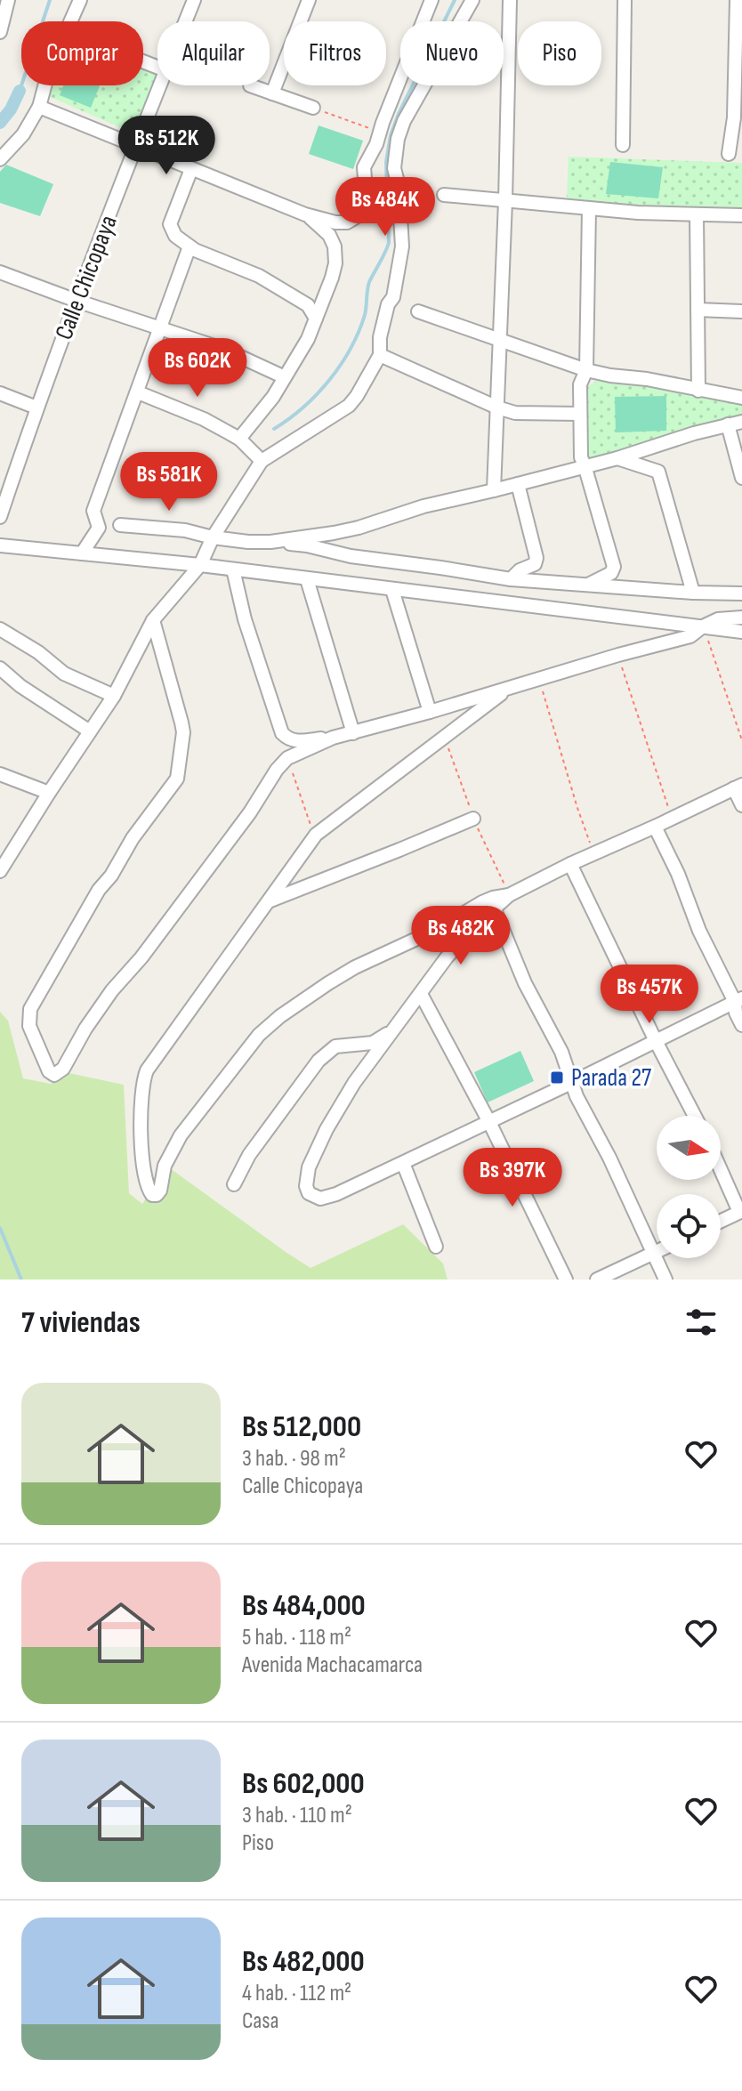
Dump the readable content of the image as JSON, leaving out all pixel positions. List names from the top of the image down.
{
  "streets": {
    "street": ["Calle Chicopaya"]
  },
  "places": {
    "transit": ["Parada 27"]
  },
  "north": "right",
  "page": {
    "chip": [
      "Comprar",
      "Alquilar",
      "Filtros",
      "Nuevo",
      "Piso"
    ],
    "price": [
      "Bs 512K",
      "Bs 484K",
      "Bs 602K",
      "Bs 581K",
      "Bs 482K",
      "Bs 457K",
      "Bs 397K"
    ],
    "heading": "7 viviendas",
    "list": [
      {
        "name": "Bs 512,000",
        "note": "3 hab. · 98 m² · Calle Chicopaya"
      },
      {
        "name": "Bs 484,000",
        "note": "5 hab. · 118 m² · Avenida Machacamarca"
      },
      {
        "name": "Bs 602,000",
        "note": "3 hab. · 110 m² · Piso"
      },
      {
        "name": "Bs 482,000",
        "note": "4 hab. · 112 m² · Casa"
      }
    ]
  }
}
